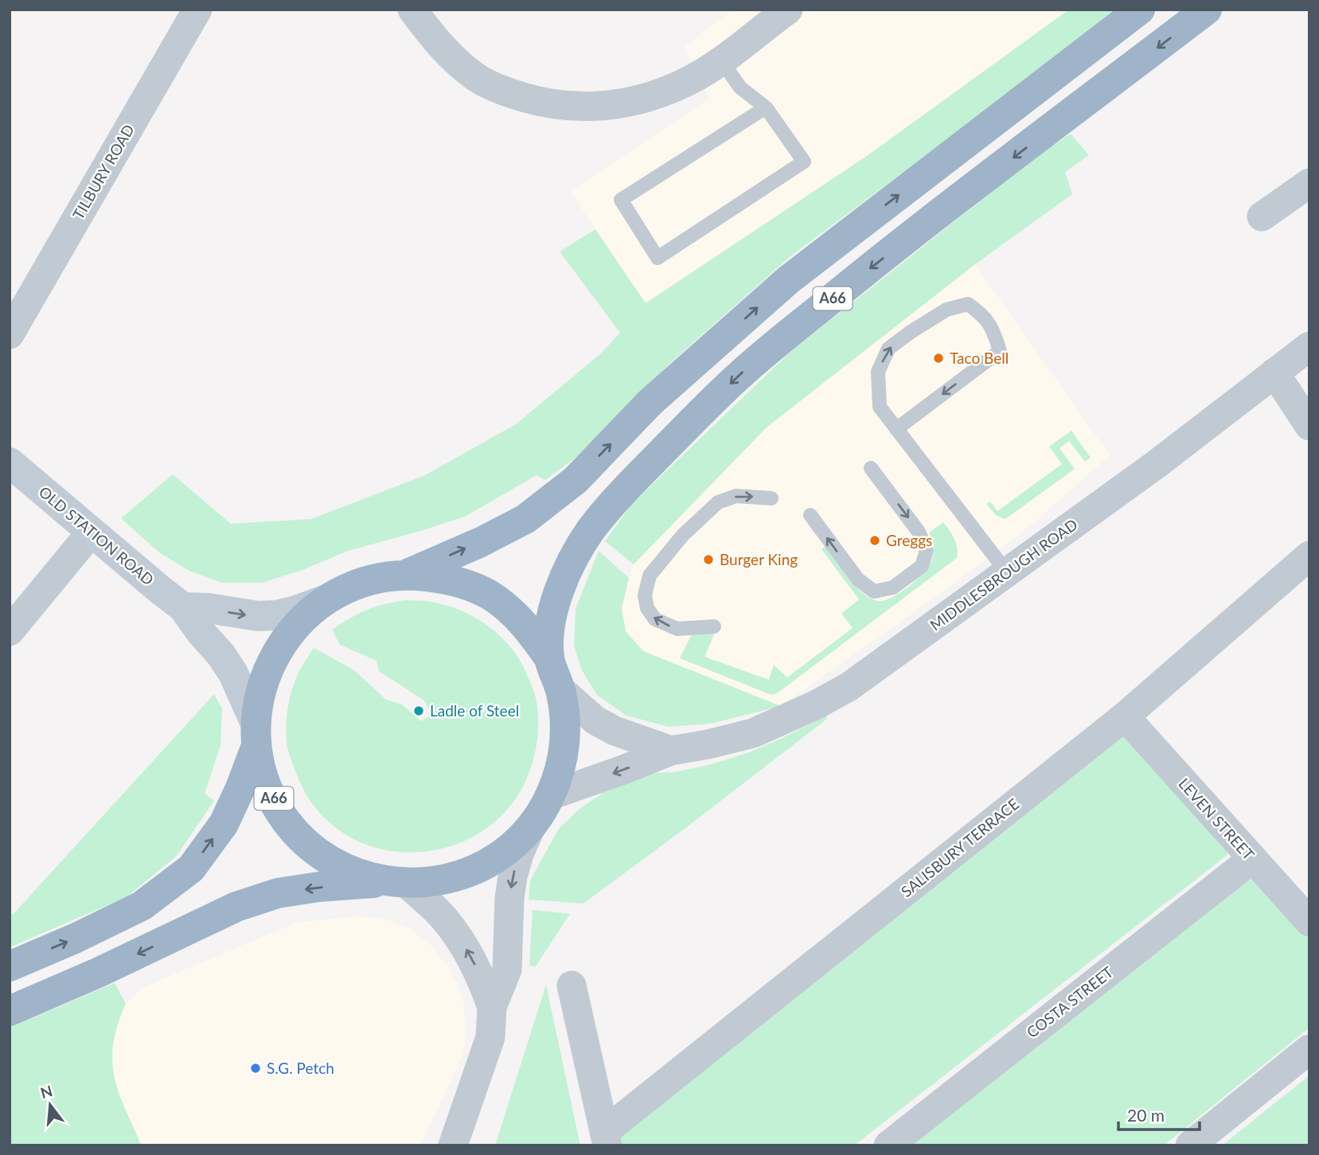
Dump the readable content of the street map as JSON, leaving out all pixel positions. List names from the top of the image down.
{
  "streets": {
    "highway": ["A66"],
    "main road": ["OLD STATION ROAD"],
    "street": [
      "TILBURY ROAD",
      "MIDDLESBROUGH ROAD",
      "LEVEN STREET",
      "SALISBURY TERRACE",
      "COSTA STREET"
    ]
  },
  "crossings": [
    ["A66", "OLD STATION ROAD"],
    ["A66", "MIDDLESBROUGH ROAD"],
    ["LEVEN STREET", "SALISBURY TERRACE"],
    ["LEVEN STREET", "COSTA STREET"]
  ],
  "places": [
    "Taco Bell",
    "Greggs",
    "Burger King",
    "Ladle of Steel",
    "S.G. Petch"
  ],
  "scale_bar": "20 m",
  "north": "top"
}
